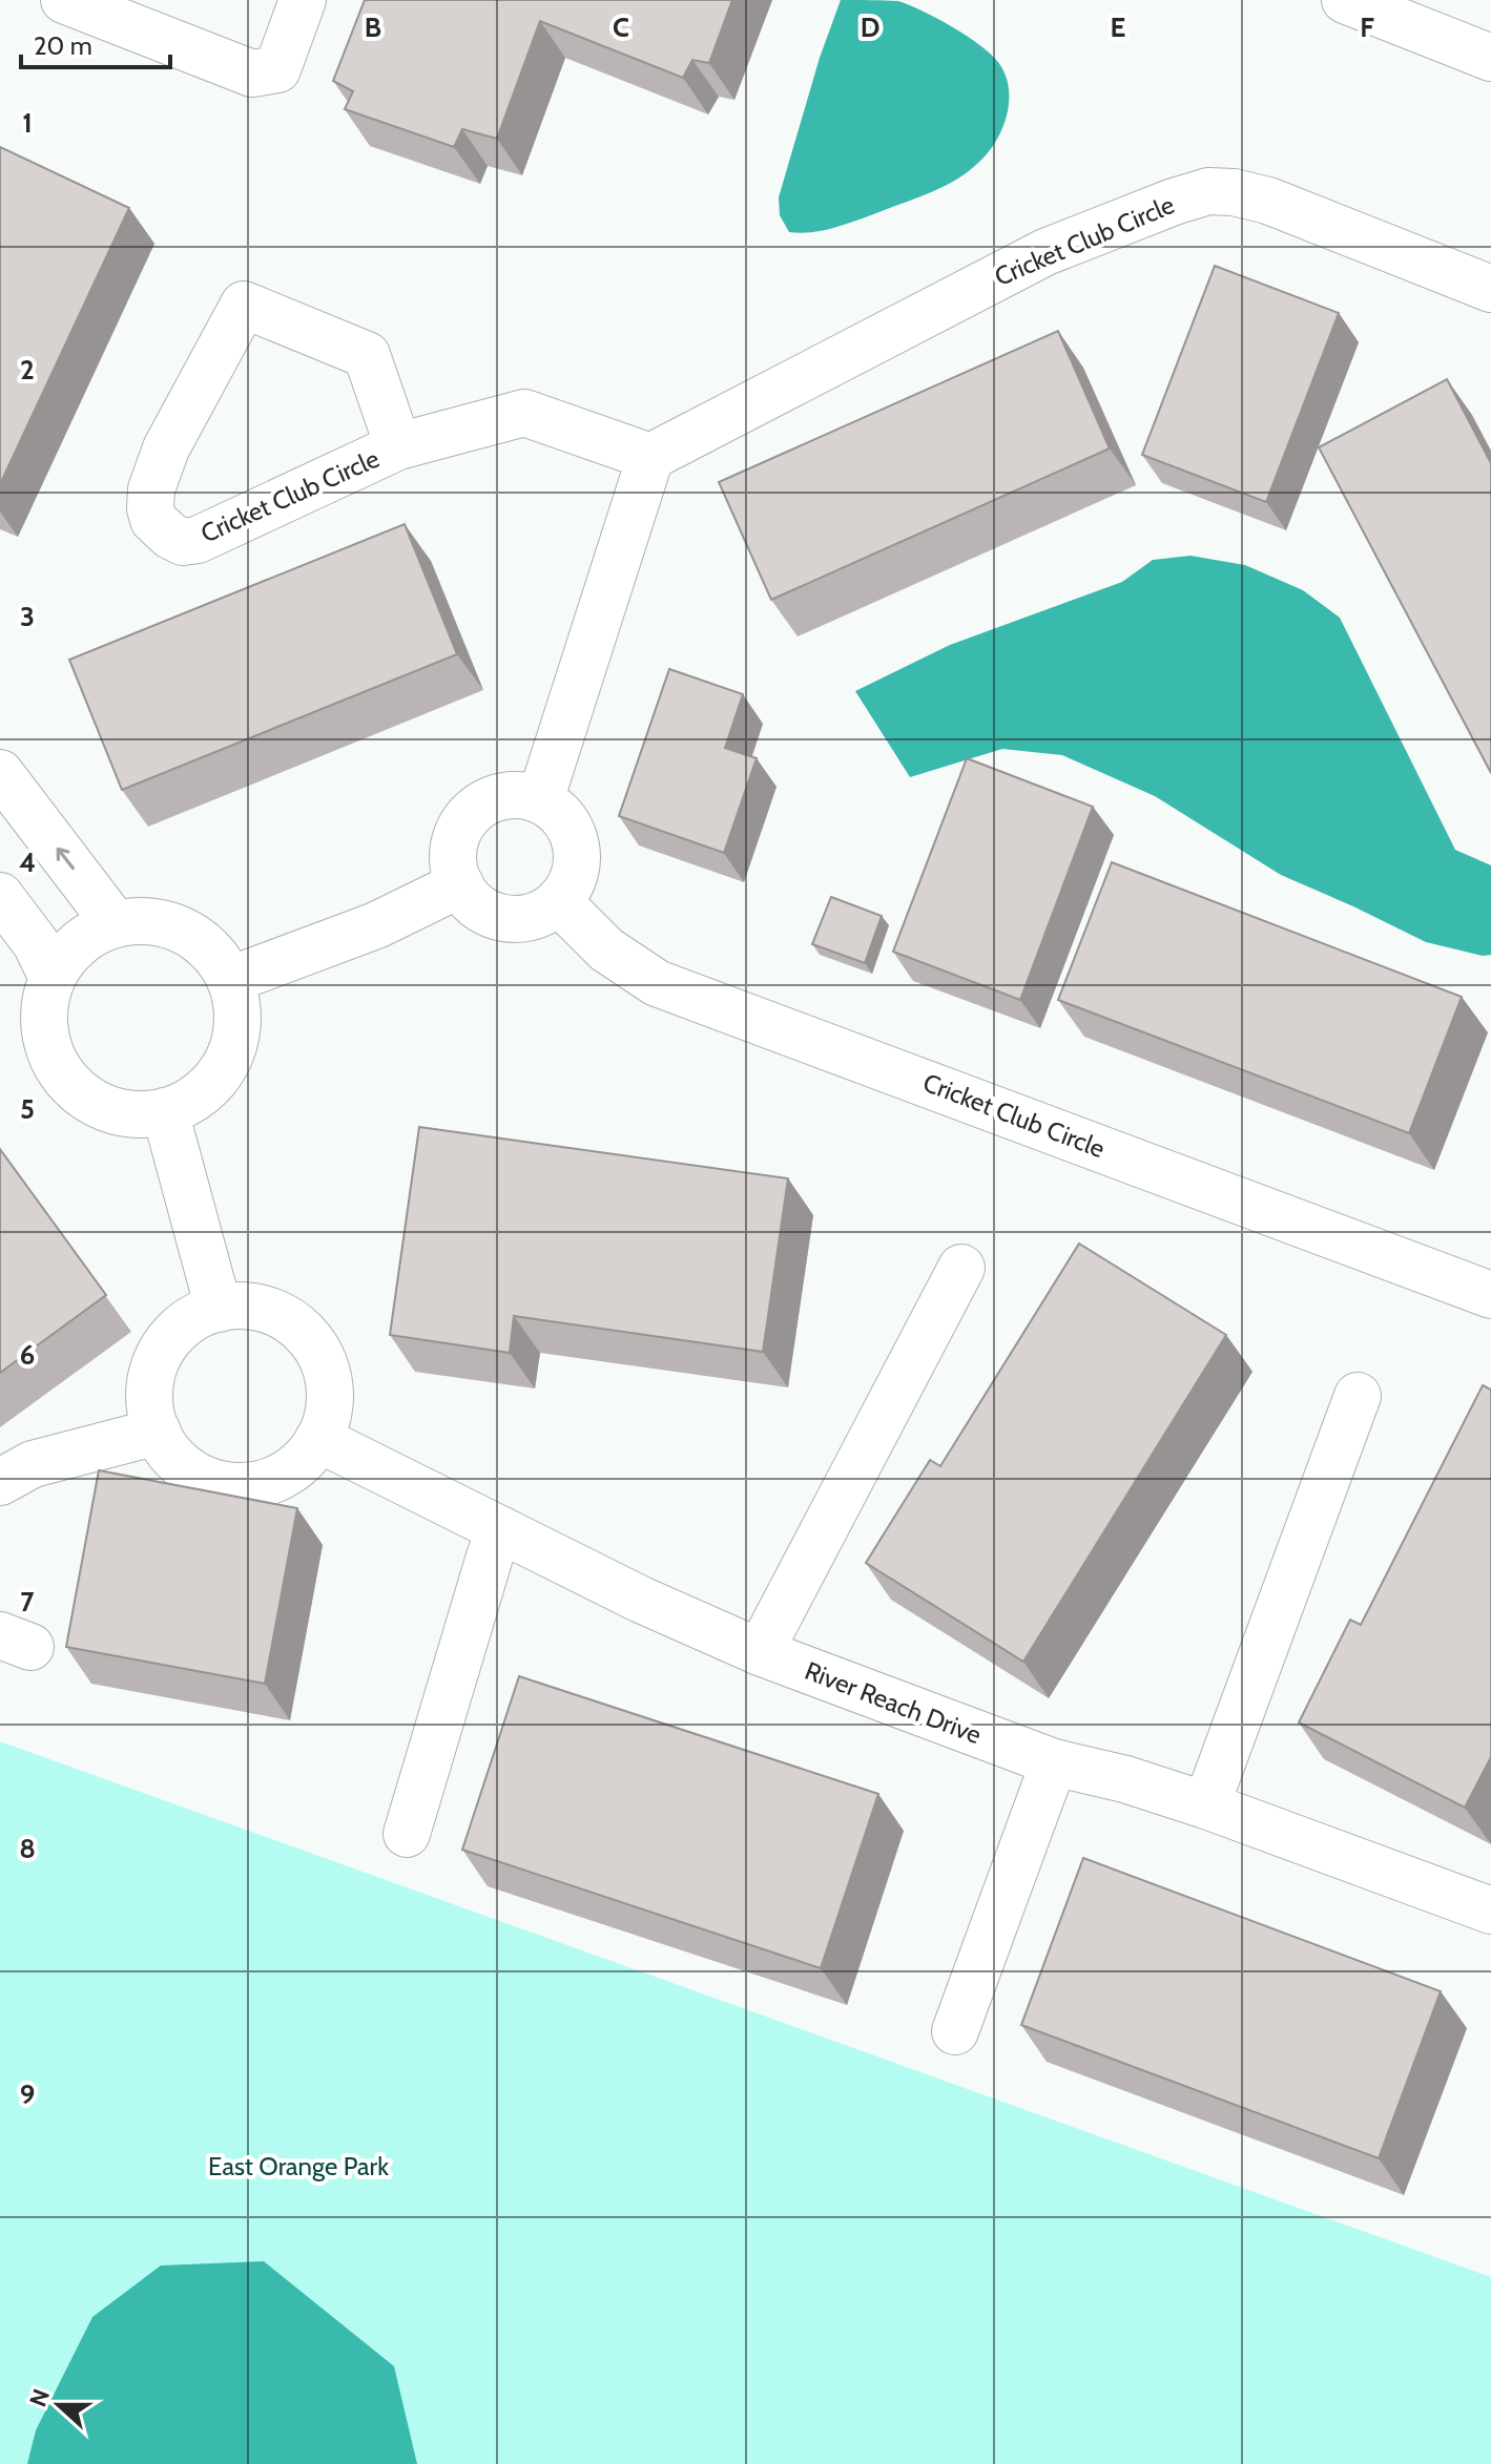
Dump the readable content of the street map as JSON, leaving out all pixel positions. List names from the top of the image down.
{
  "streets": {
    "street": ["Cricket Club Circle", "River Reach Drive"]
  },
  "parks": ["East Orange Park"],
  "scale_bar": "20 m",
  "north": "left",
  "grid": {
    "columns": [
      "B",
      "C",
      "D",
      "E",
      "F"
    ],
    "rows": [
      "1",
      "2",
      "3",
      "4",
      "5",
      "6",
      "7",
      "8",
      "9"
    ]
  }
}
